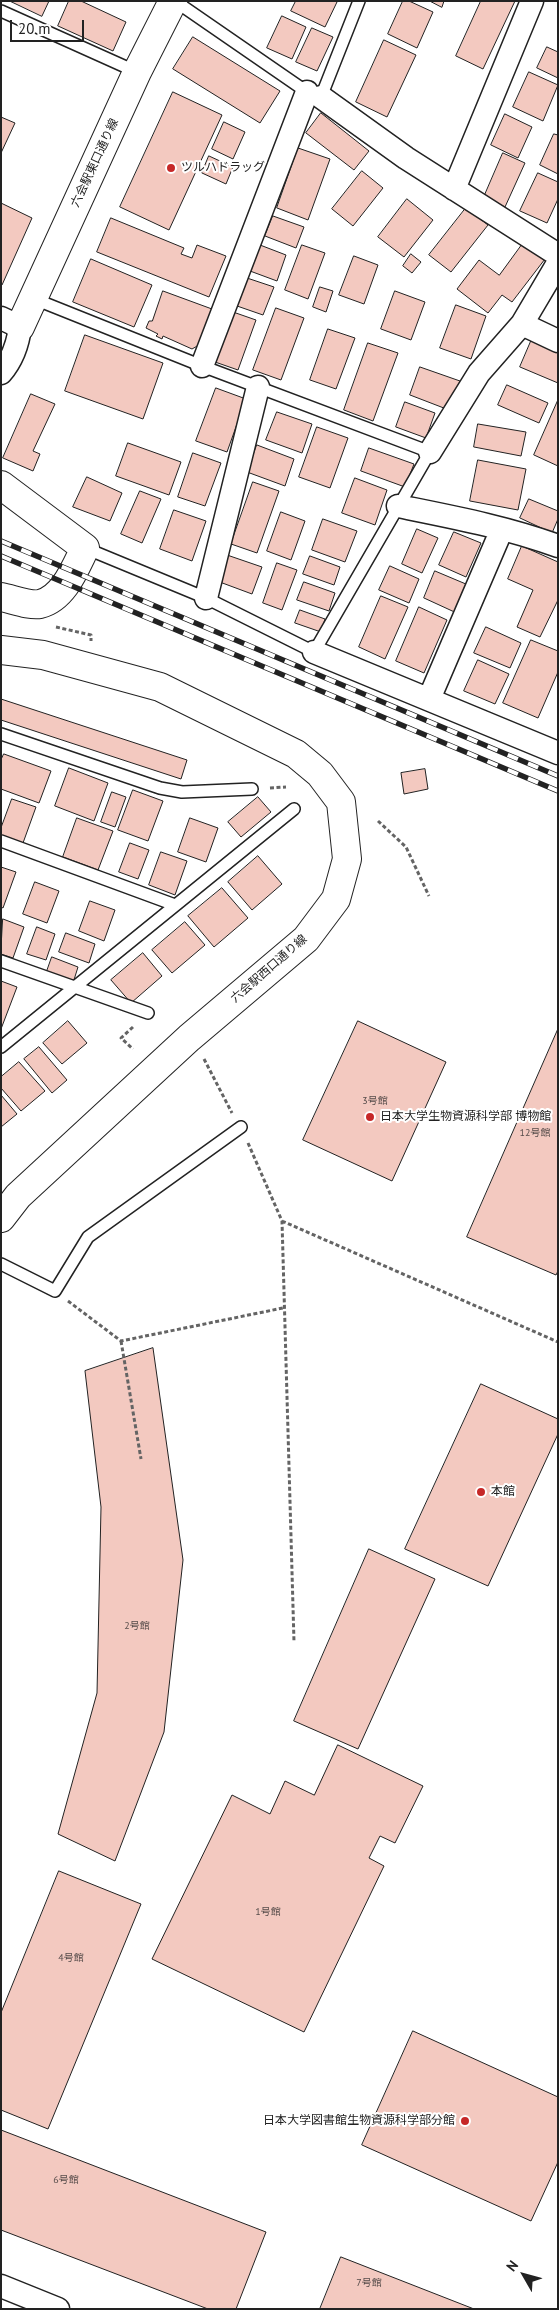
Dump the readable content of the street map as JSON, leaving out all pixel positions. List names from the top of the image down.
{
  "streets": {
    "street": ["六会駅東口通り線", "六会駅西口通り線"]
  },
  "places": [
    "ツルハドラッグ",
    "日本大学生物資源科学部 博物館",
    "本館",
    "日本大学図書館生物資源科学部分館"
  ],
  "house_numbers": [
    "3号館",
    "12号館",
    "2号館",
    "1号館",
    "4号館",
    "6号館",
    "7号館"
  ],
  "scale_bar": "20 m",
  "north": "top left"
}
